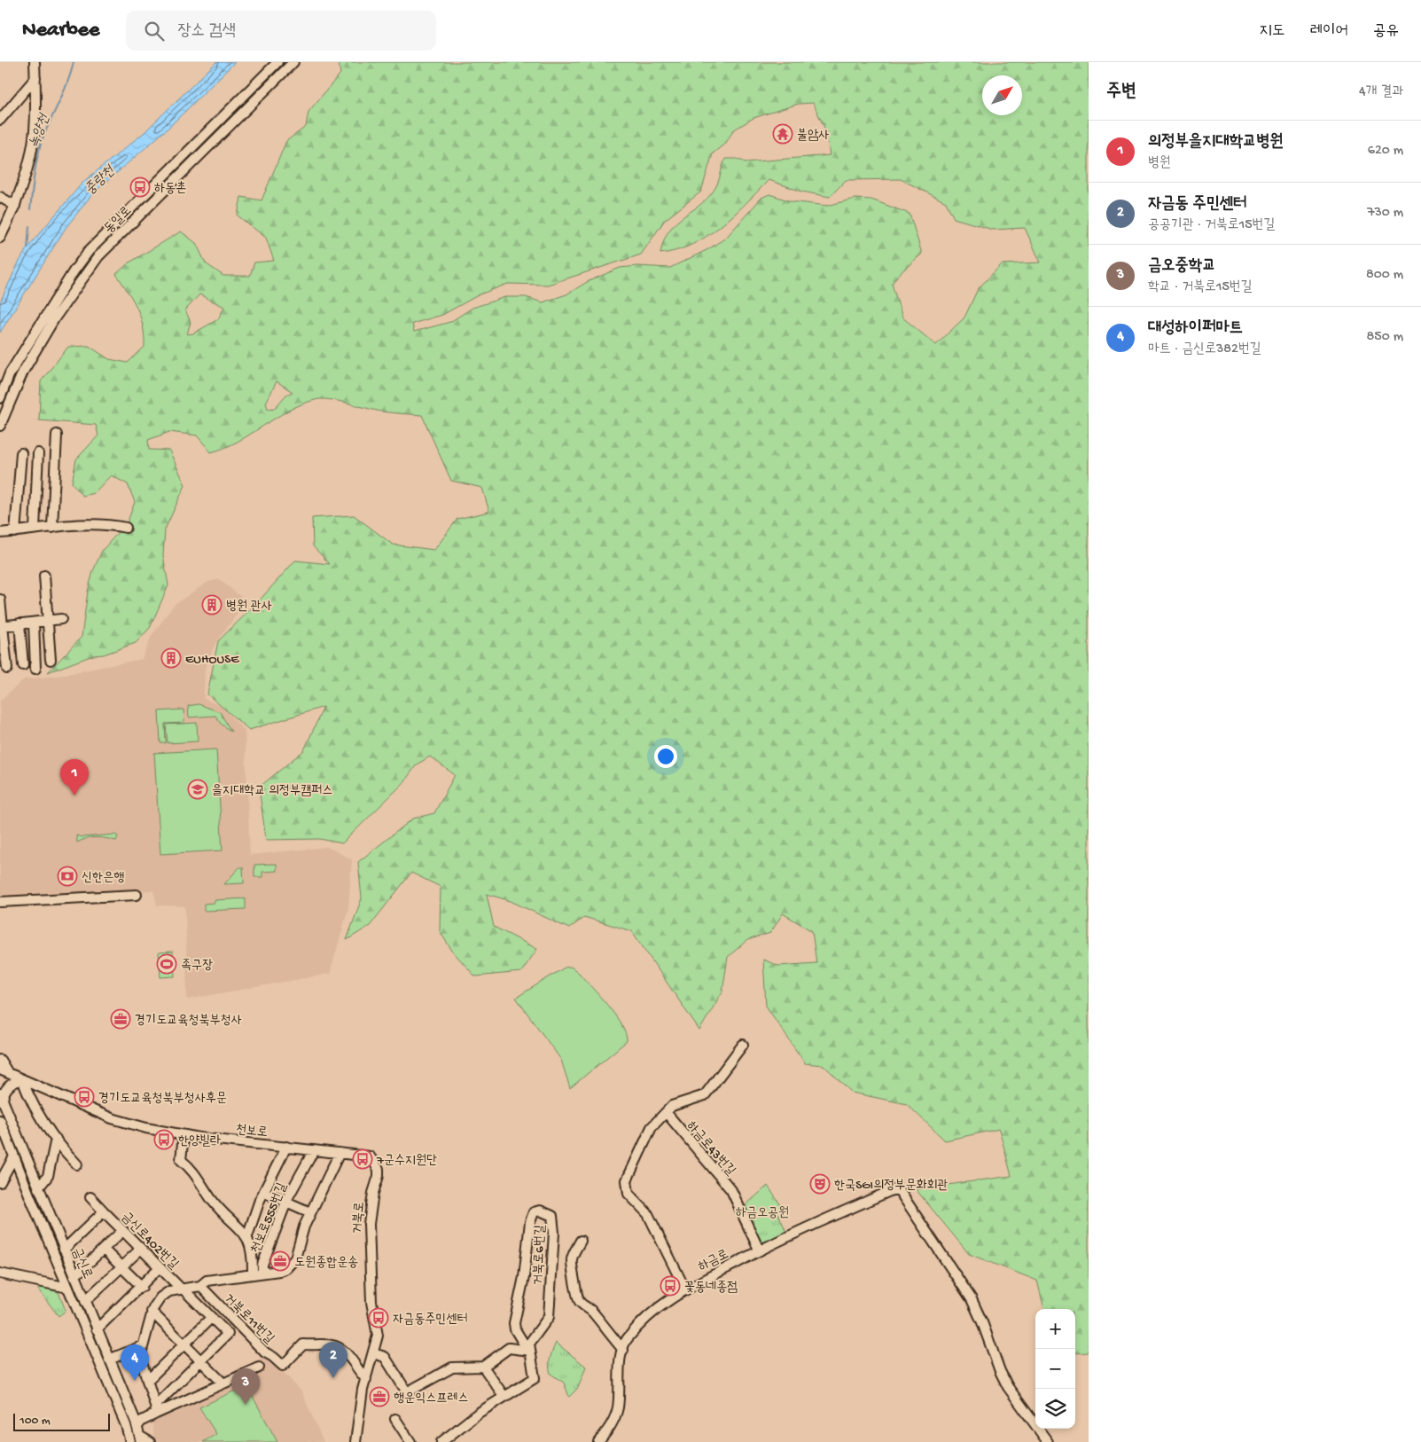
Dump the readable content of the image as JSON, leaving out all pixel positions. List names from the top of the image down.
{
  "streets": {
    "street": [
      "동일로",
      "천보로",
      "하금로43번길",
      "천보로555번길",
      "거북로",
      "금신로402번길",
      "거북로6번길",
      "하금로",
      "금신로",
      "거북로11번길"
    ]
  },
  "crossings": [
    ["천보로", "천보로555번길"],
    ["천보로", "거북로"],
    ["하금로43번길", "하금로"],
    ["거북로", "거북로11번길"],
    ["금신로402번길", "금신로"]
  ],
  "water": ["녹양천", "중랑천"],
  "parks": ["하금오공원"],
  "places": {
    "temple": ["불암사"],
    "bus stop": [
      "하동촌",
      "경기도교육청북부청사후문",
      "한양빌라",
      "7군수지원단",
      "꽃동네종점",
      "자금동주민센터"
    ],
    "building": ["병원 관사", "EUHOUSE"],
    "school or university": ["을지대학교 의정부캠퍼스"],
    "bank": ["신한은행"],
    "sports": ["족구장"],
    "office": ["경기도교육청북부청사", "도원종합운송", "행운익스프레스"],
    "theatre": ["한국SGI의정부문화회관"]
  },
  "scale_bar": "100 m",
  "north": "top right",
  "page": {
    "header": "Nearbee",
    "search": "장소 검색",
    "nav": ["지도", "레이어", "공유"],
    "heading": ["주변", "4개 결과"],
    "list": [
      {
        "mark": "1",
        "name": "의정부을지대학교병원",
        "note": "병원",
        "value": "620 m"
      },
      {
        "mark": "2",
        "name": "자금동 주민센터",
        "note": "공공기관 · 거북로15번길",
        "value": "730 m"
      },
      {
        "mark": "3",
        "name": "금오중학교",
        "note": "학교 · 거북로15번길",
        "value": "800 m"
      },
      {
        "mark": "4",
        "name": "대성하이퍼마트",
        "note": "마트 · 금신로382번길",
        "value": "850 m"
      }
    ],
    "pins": [
      "1",
      "2",
      "4",
      "3"
    ],
    "map_buttons": ["+", "−"],
    "scale": "100 m"
  }
}
